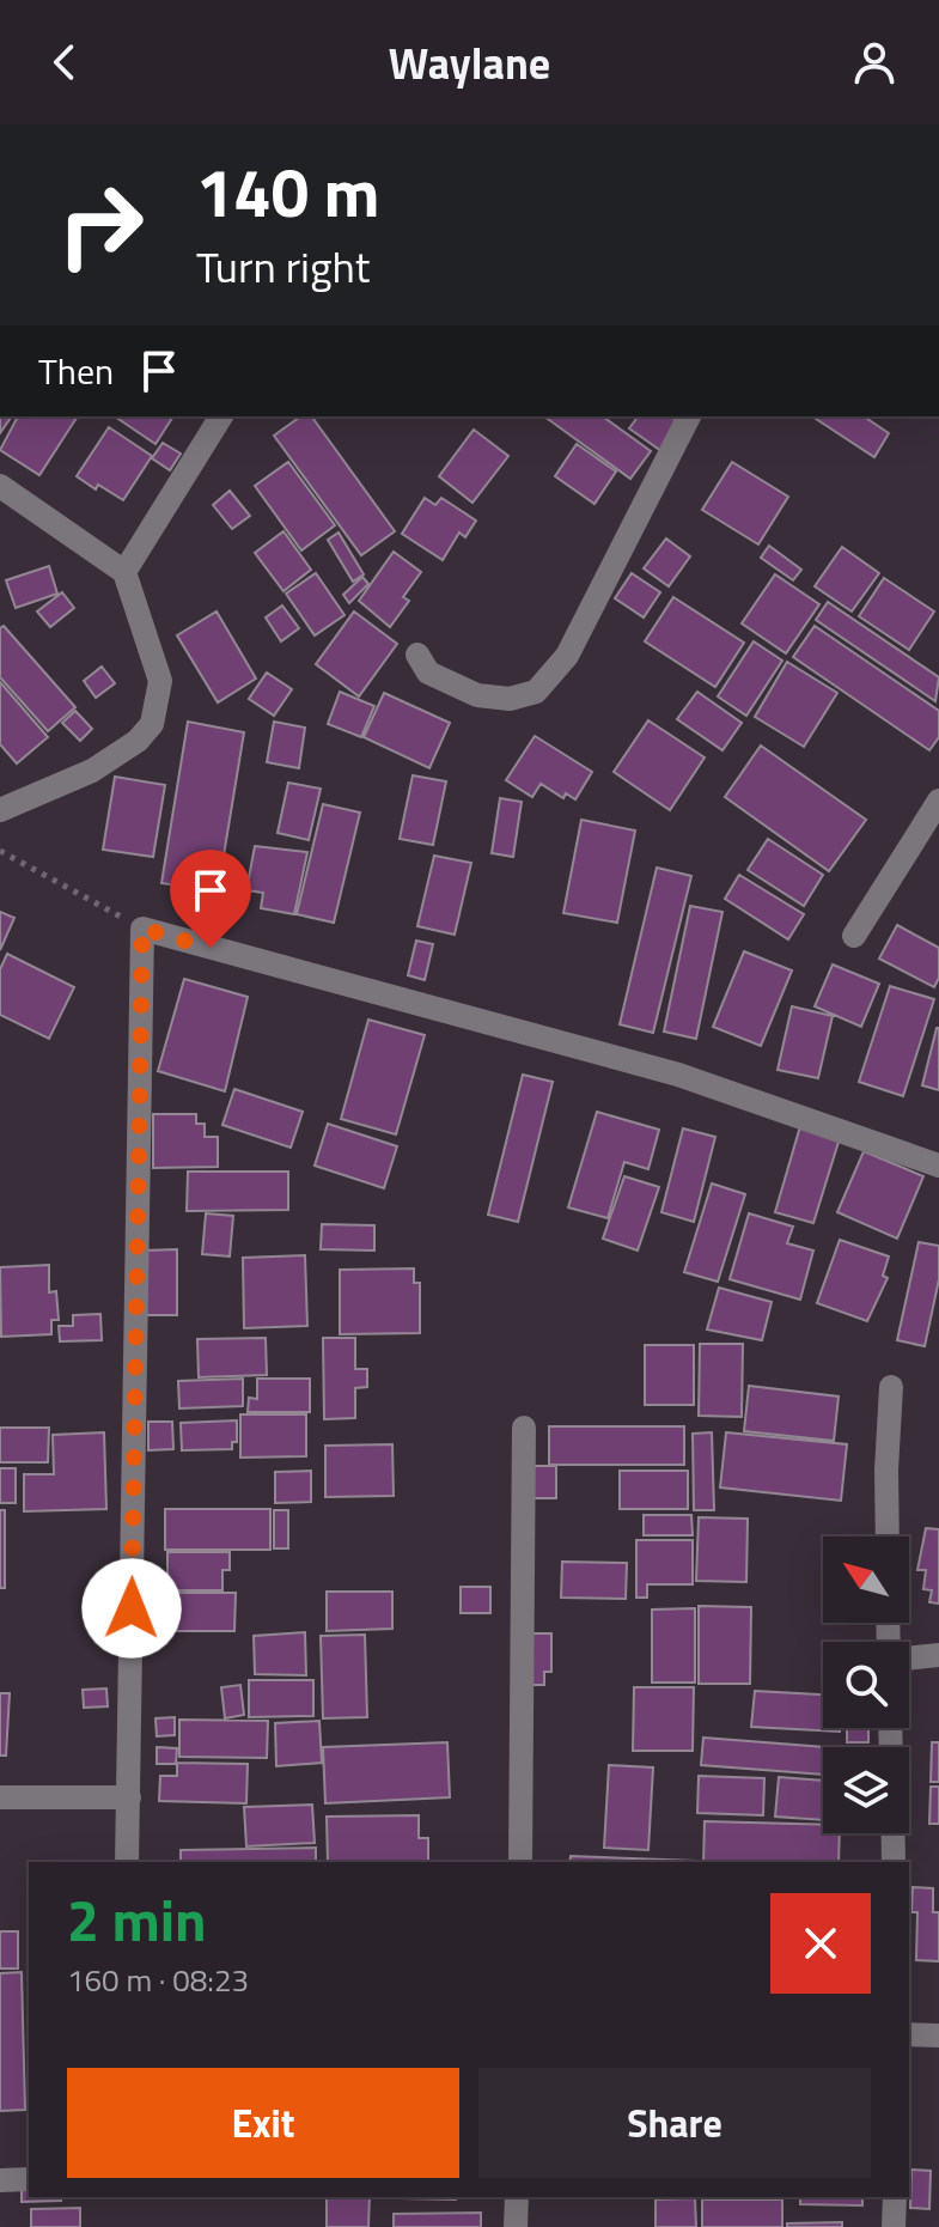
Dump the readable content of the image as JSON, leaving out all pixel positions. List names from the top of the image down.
{
  "north": "top left",
  "page": {
    "header": "Waylane",
    "turn": ["140 m", "Turn right"],
    "then": "Then",
    "heading": ["2 min", "160 m · 08:23"],
    "buttons": ["Exit", "Share"]
  }
}
